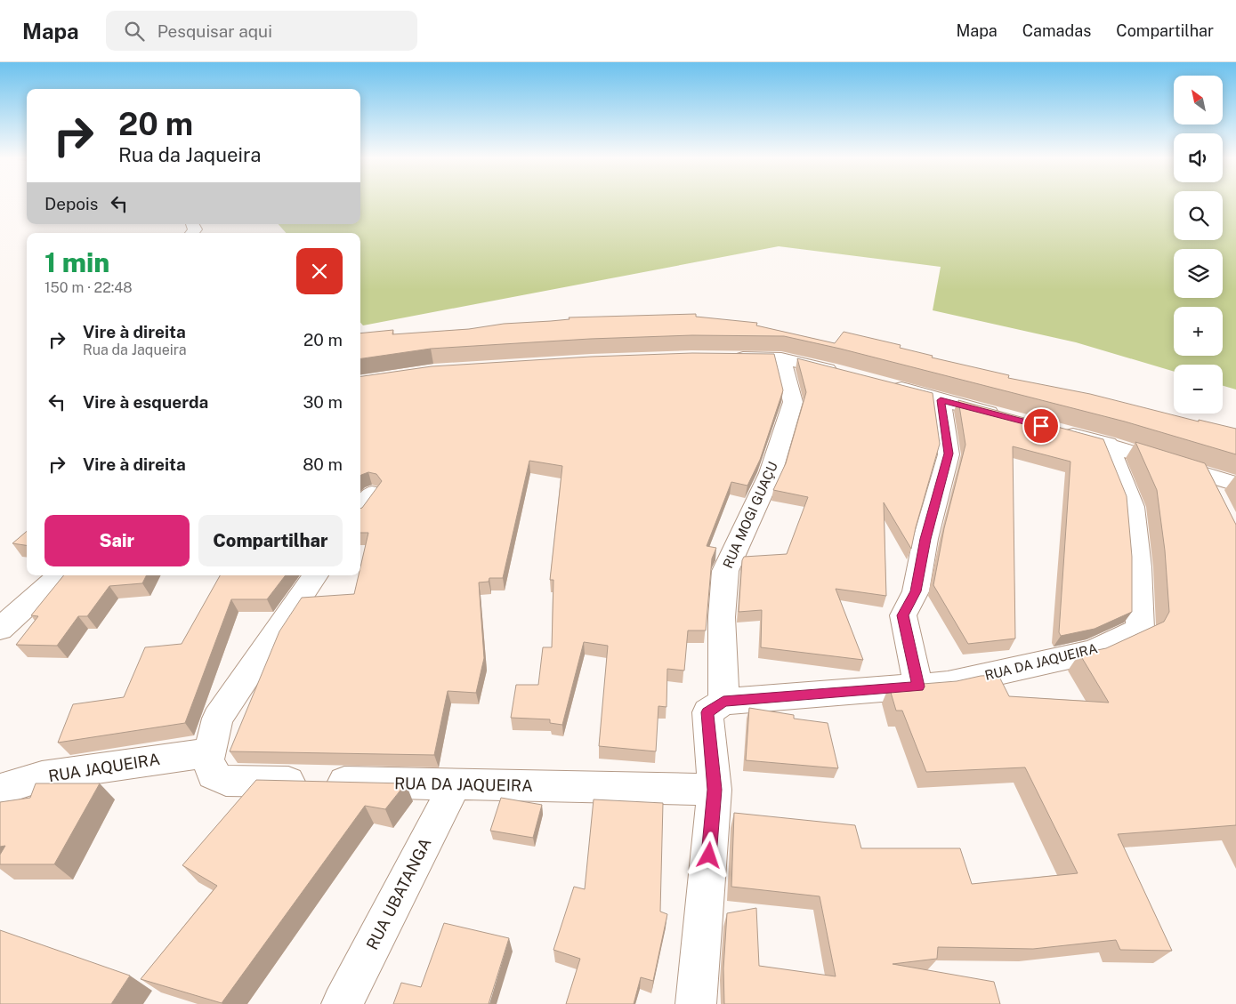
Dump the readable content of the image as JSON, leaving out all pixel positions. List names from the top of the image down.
{
  "streets": {
    "street": [
      "RUA MOGI GUAÇU",
      "RUA DA JAQUEIRA",
      "RUA JAQUEIRA",
      "RUA UBATANGA"
    ]
  },
  "crossings": [
    ["RUA MOGI GUAÇU", "RUA DA JAQUEIRA"],
    ["RUA DA JAQUEIRA", "RUA JAQUEIRA"],
    ["RUA DA JAQUEIRA", "RUA UBATANGA"]
  ],
  "north": "top left",
  "page": {
    "header": "Mapa",
    "search": "Pesquisar aqui",
    "nav": ["Mapa", "Camadas", "Compartilhar"],
    "map_buttons": ["+", "−"],
    "turn": ["20 m", "Rua da Jaqueira"],
    "then": "Depois",
    "heading": ["1 min", "150 m · 22:48"],
    "list": [
      {
        "name": "Vire à direita",
        "note": "Rua da Jaqueira",
        "value": "20 m"
      },
      {
        "name": "Vire à esquerda",
        "value": "30 m"
      },
      {
        "name": "Vire à direita",
        "value": "80 m"
      }
    ],
    "buttons": ["Sair", "Compartilhar"]
  }
}
